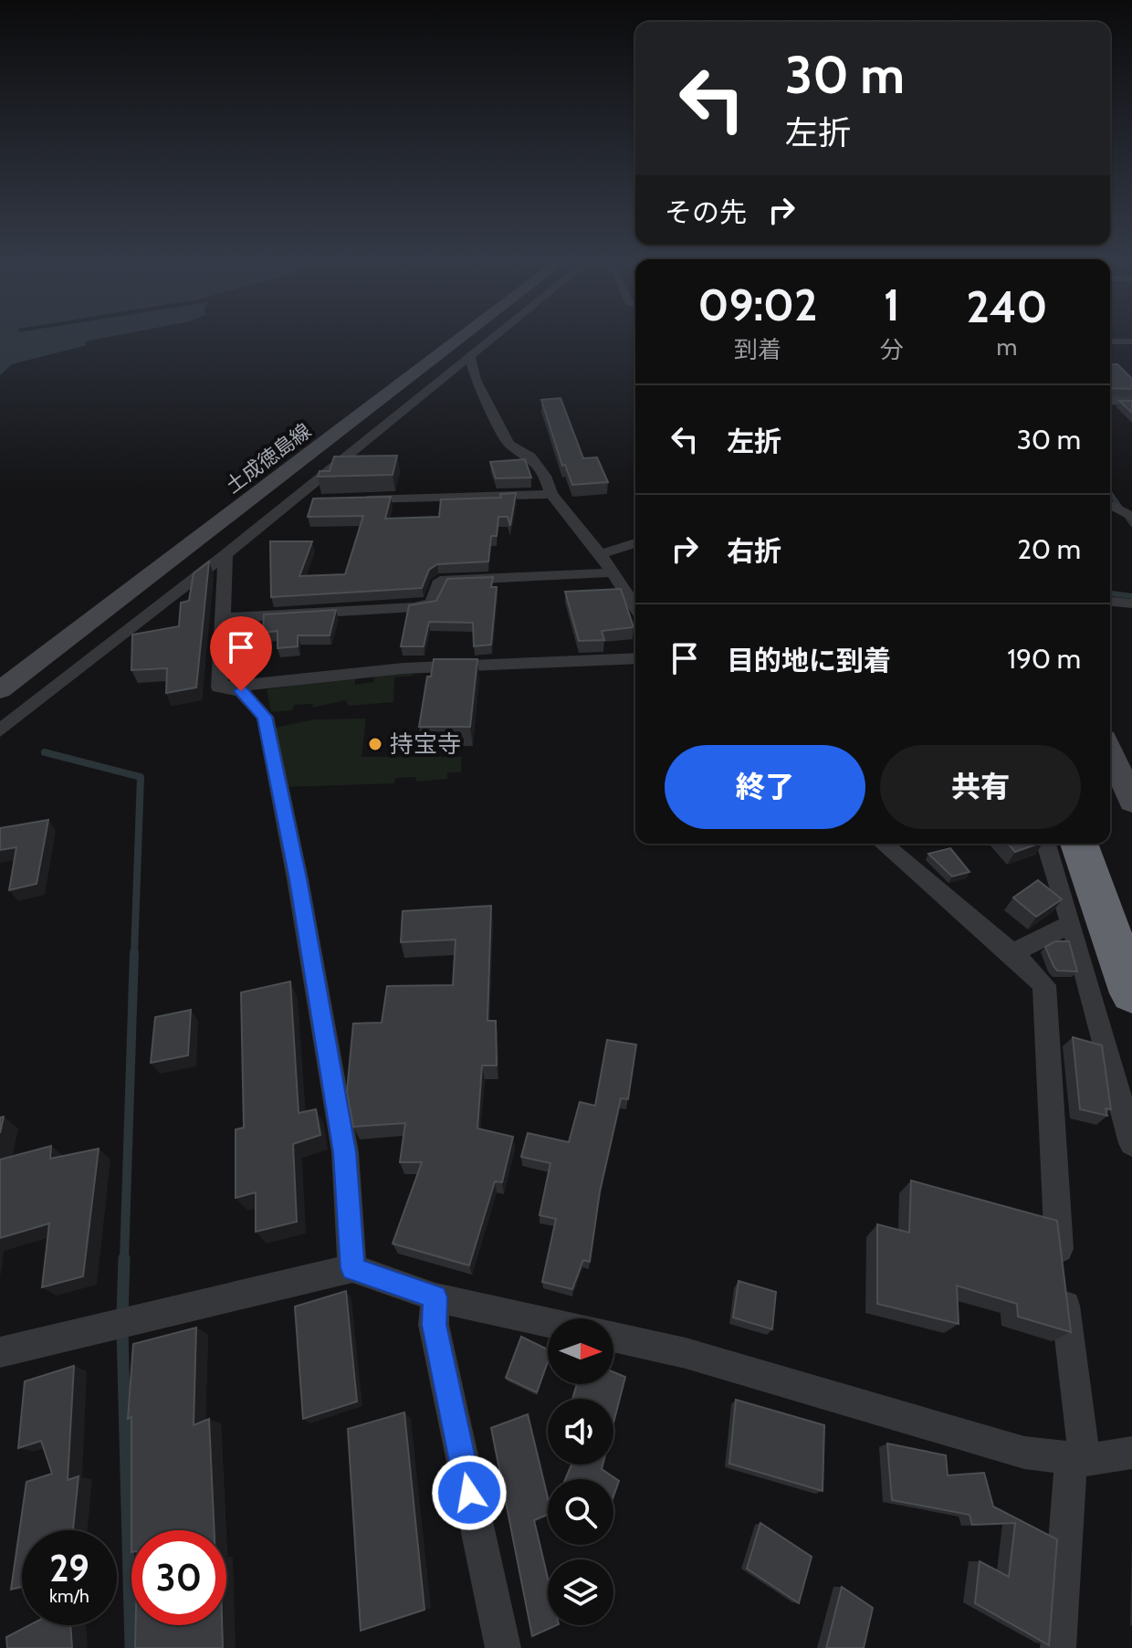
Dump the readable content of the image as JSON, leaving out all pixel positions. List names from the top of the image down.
{
  "streets": {
    "main road": ["土成徳島線"]
  },
  "places": ["持宝寺"],
  "north": "right",
  "page": {
    "turn": ["30 m", "左折"],
    "then": "その先",
    "eta": [
      "09:02",
      "到着",
      "1",
      "分",
      "240",
      "m"
    ],
    "list": [
      {
        "name": "左折",
        "value": "30 m"
      },
      {
        "name": "右折",
        "value": "20 m"
      },
      {
        "name": "目的地に到着",
        "value": "190 m"
      }
    ],
    "buttons": ["終了", "共有"],
    "speed": "29 km/h",
    "limit": "30"
  }
}
